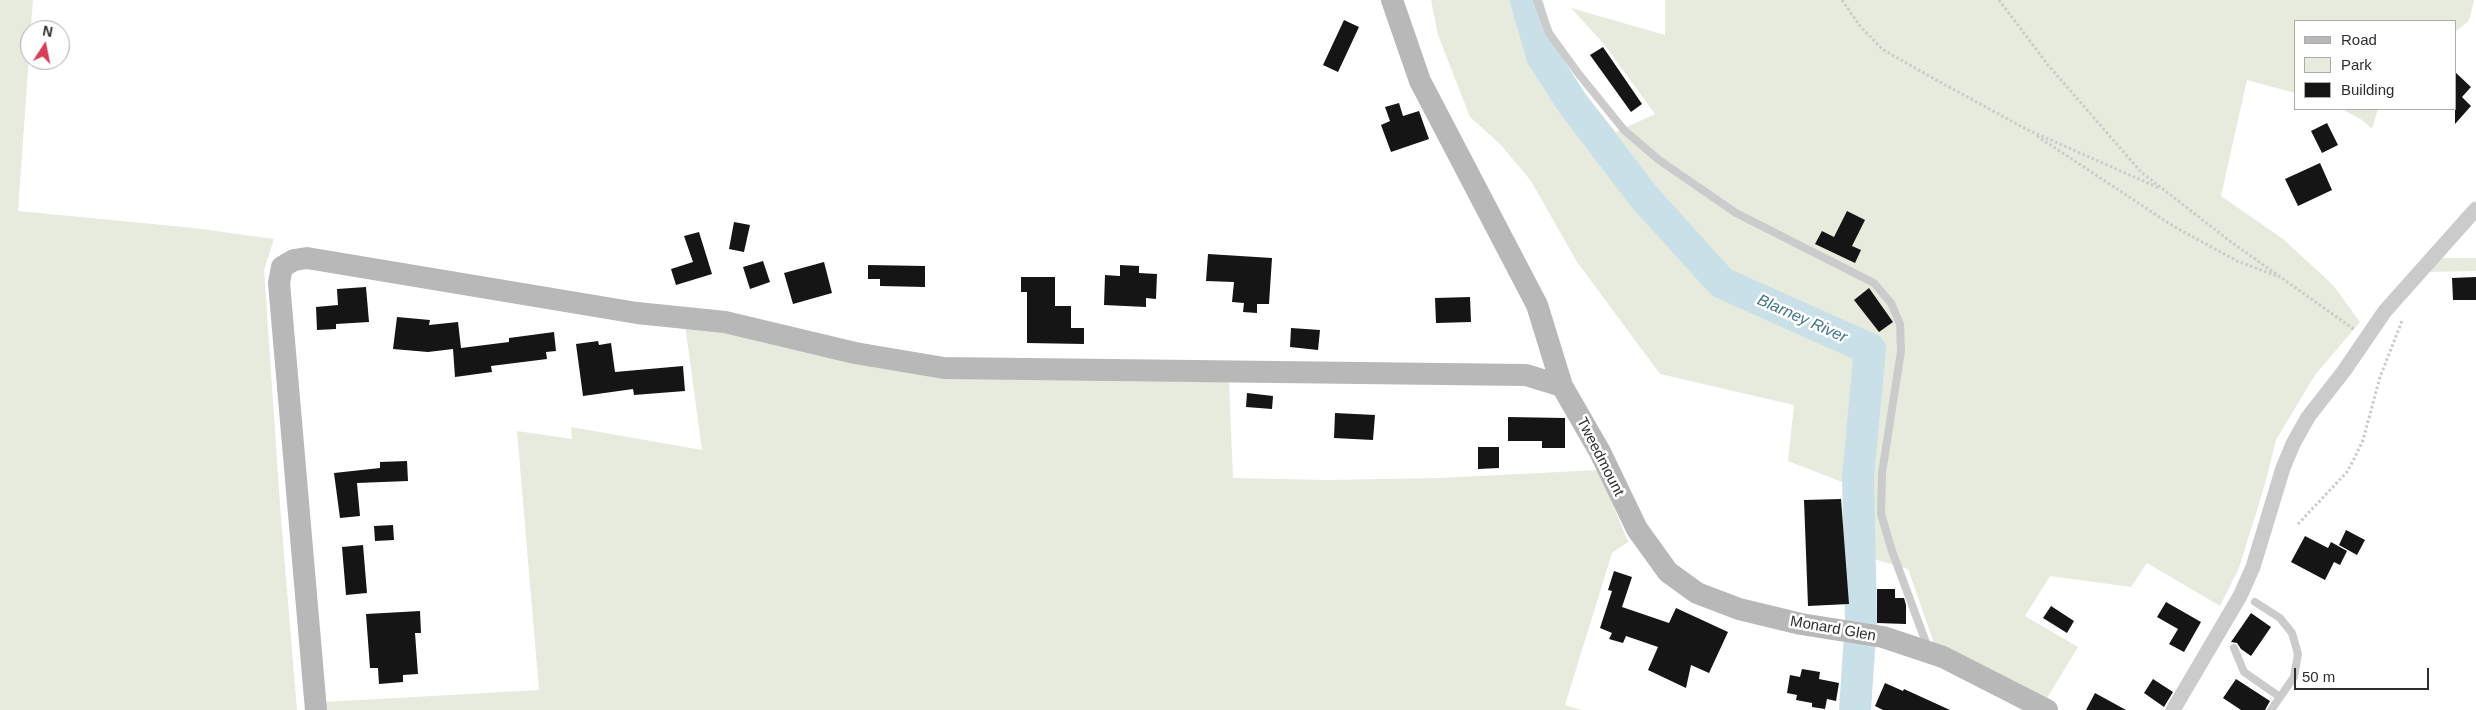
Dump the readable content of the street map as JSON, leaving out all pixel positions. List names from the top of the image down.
{
  "streets": {
    "street": ["Tweedmount", "Monard Glen"]
  },
  "crossings": [
    ["Tweedmount", "Monard Glen"]
  ],
  "water": ["Blarney River"],
  "legend": ["Road", "Park", "Building"],
  "scale_bar": "50 m",
  "north": "top"
}
